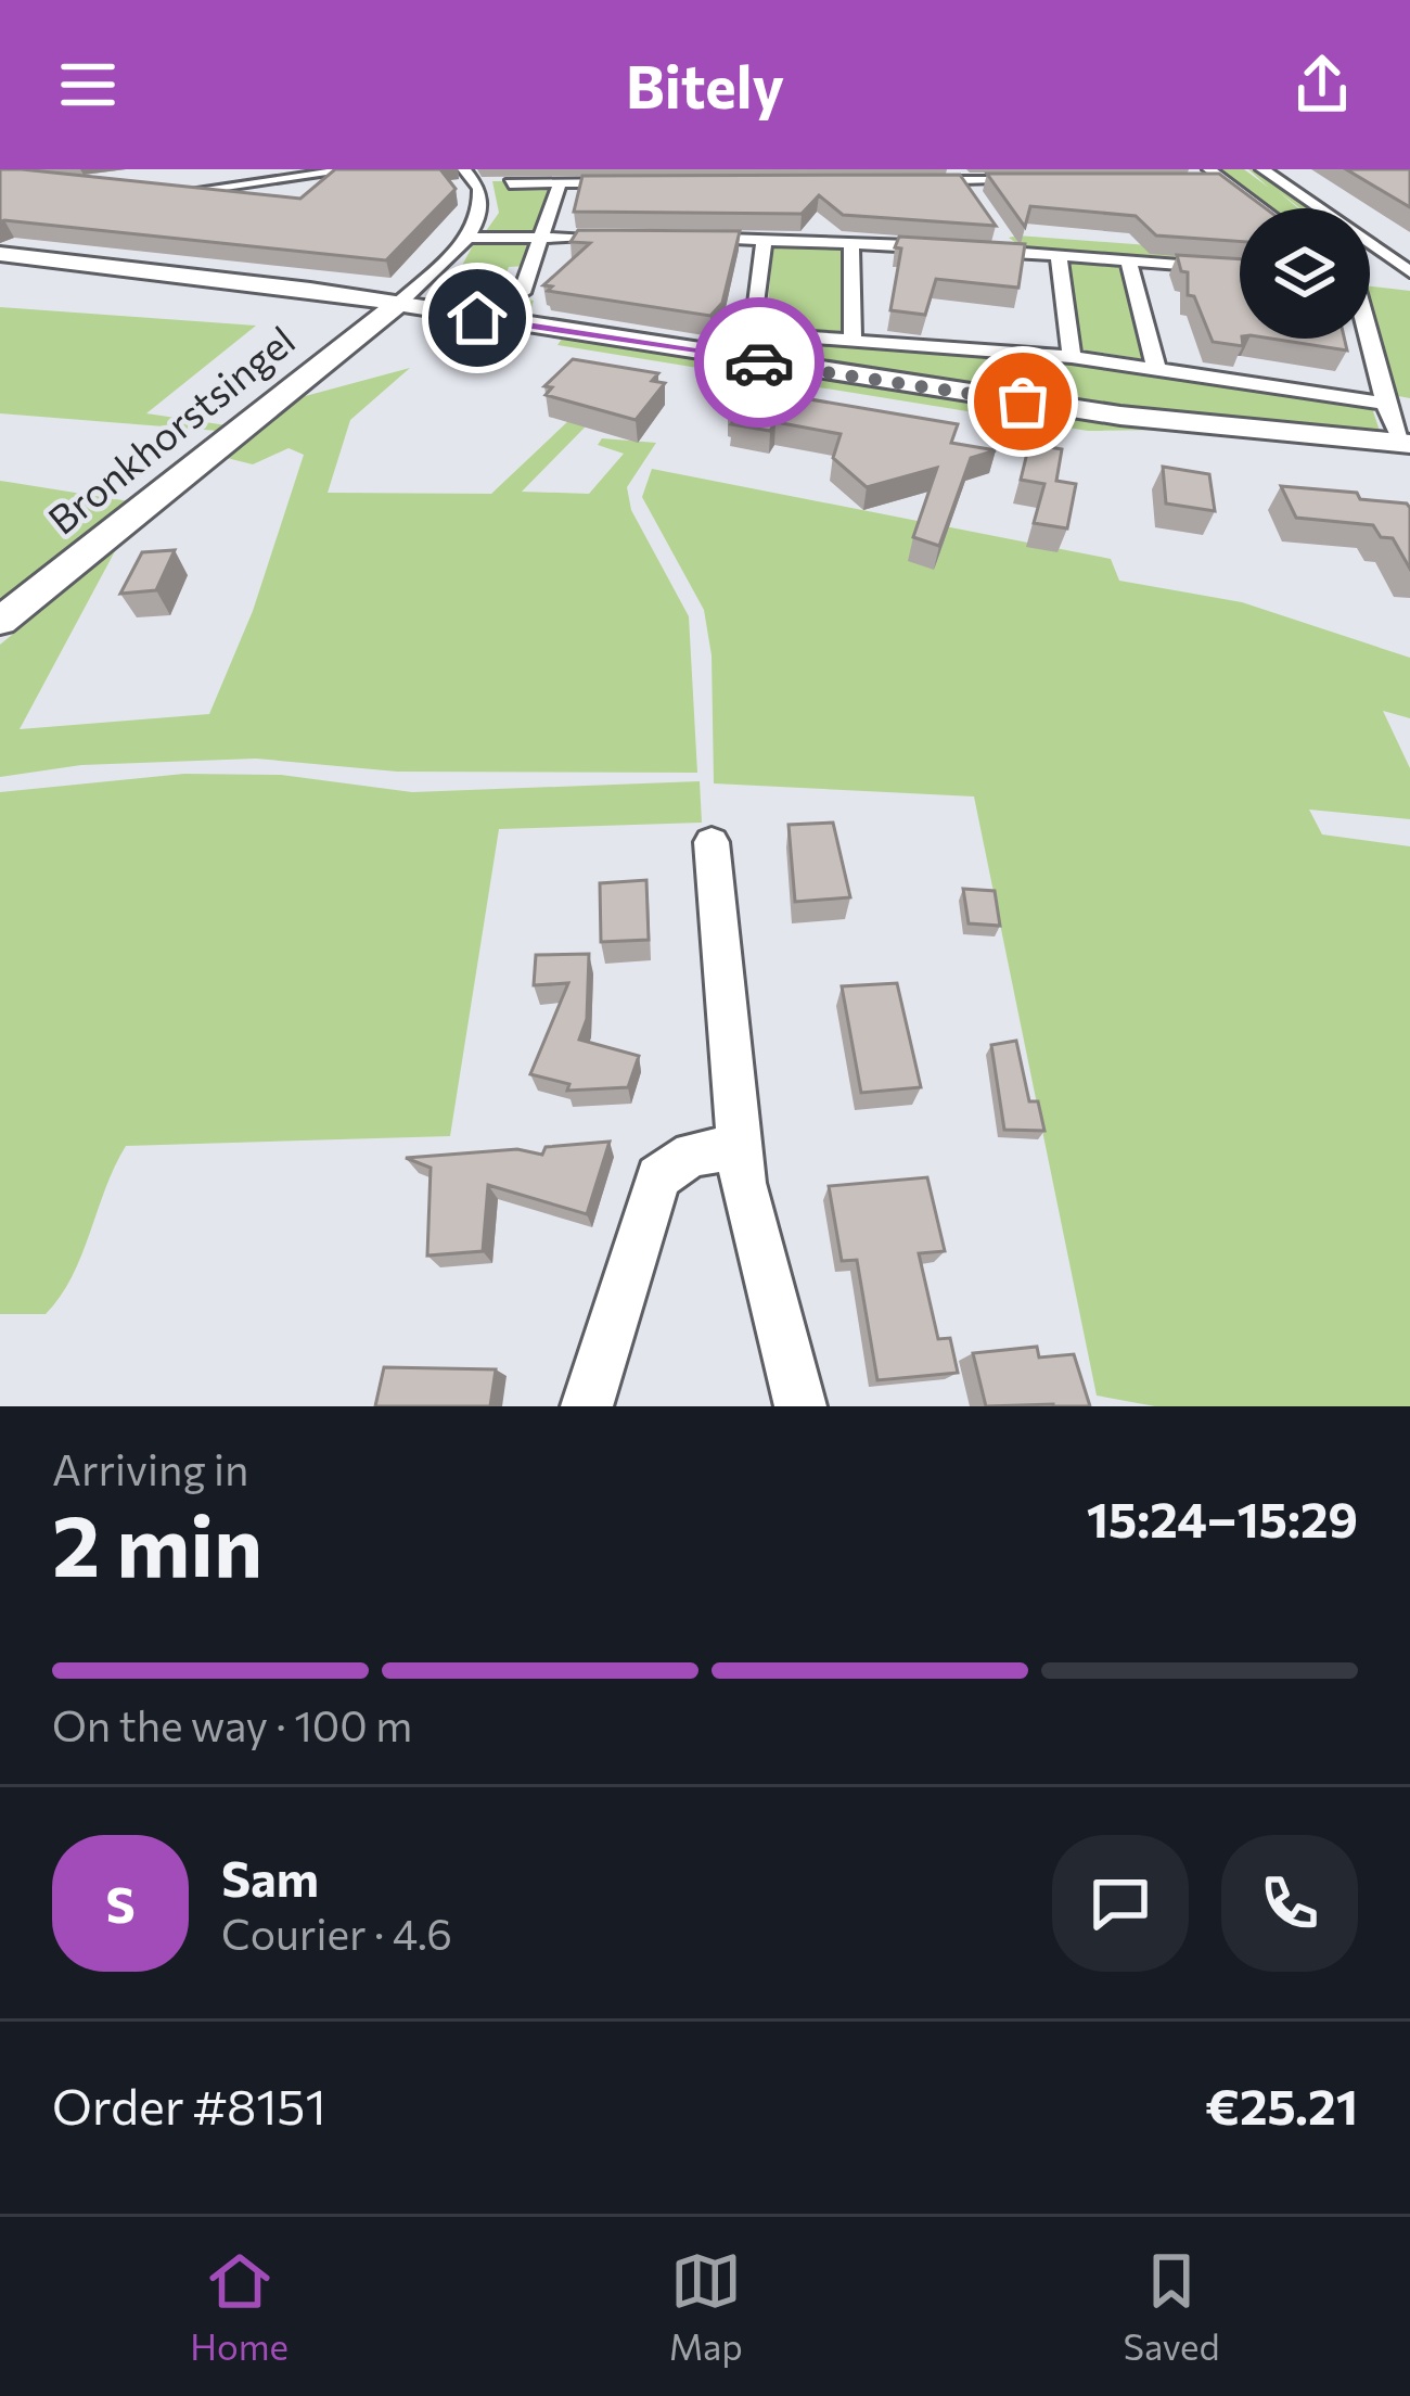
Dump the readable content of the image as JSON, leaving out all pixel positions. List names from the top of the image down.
{
  "streets": {
    "street": ["Bronkhorstsingel"]
  },
  "page": {
    "header": "Bitely",
    "heading": ["2 min", "Arriving in", "15:24–15:29"],
    "panel": [
      "Sam",
      "Courier · 4.6",
      "Order #8151",
      "€25.21"
    ],
    "bar": "On the way · 100 m",
    "round": "S",
    "tabs": ["Home", "Map", "Saved"]
  }
}
